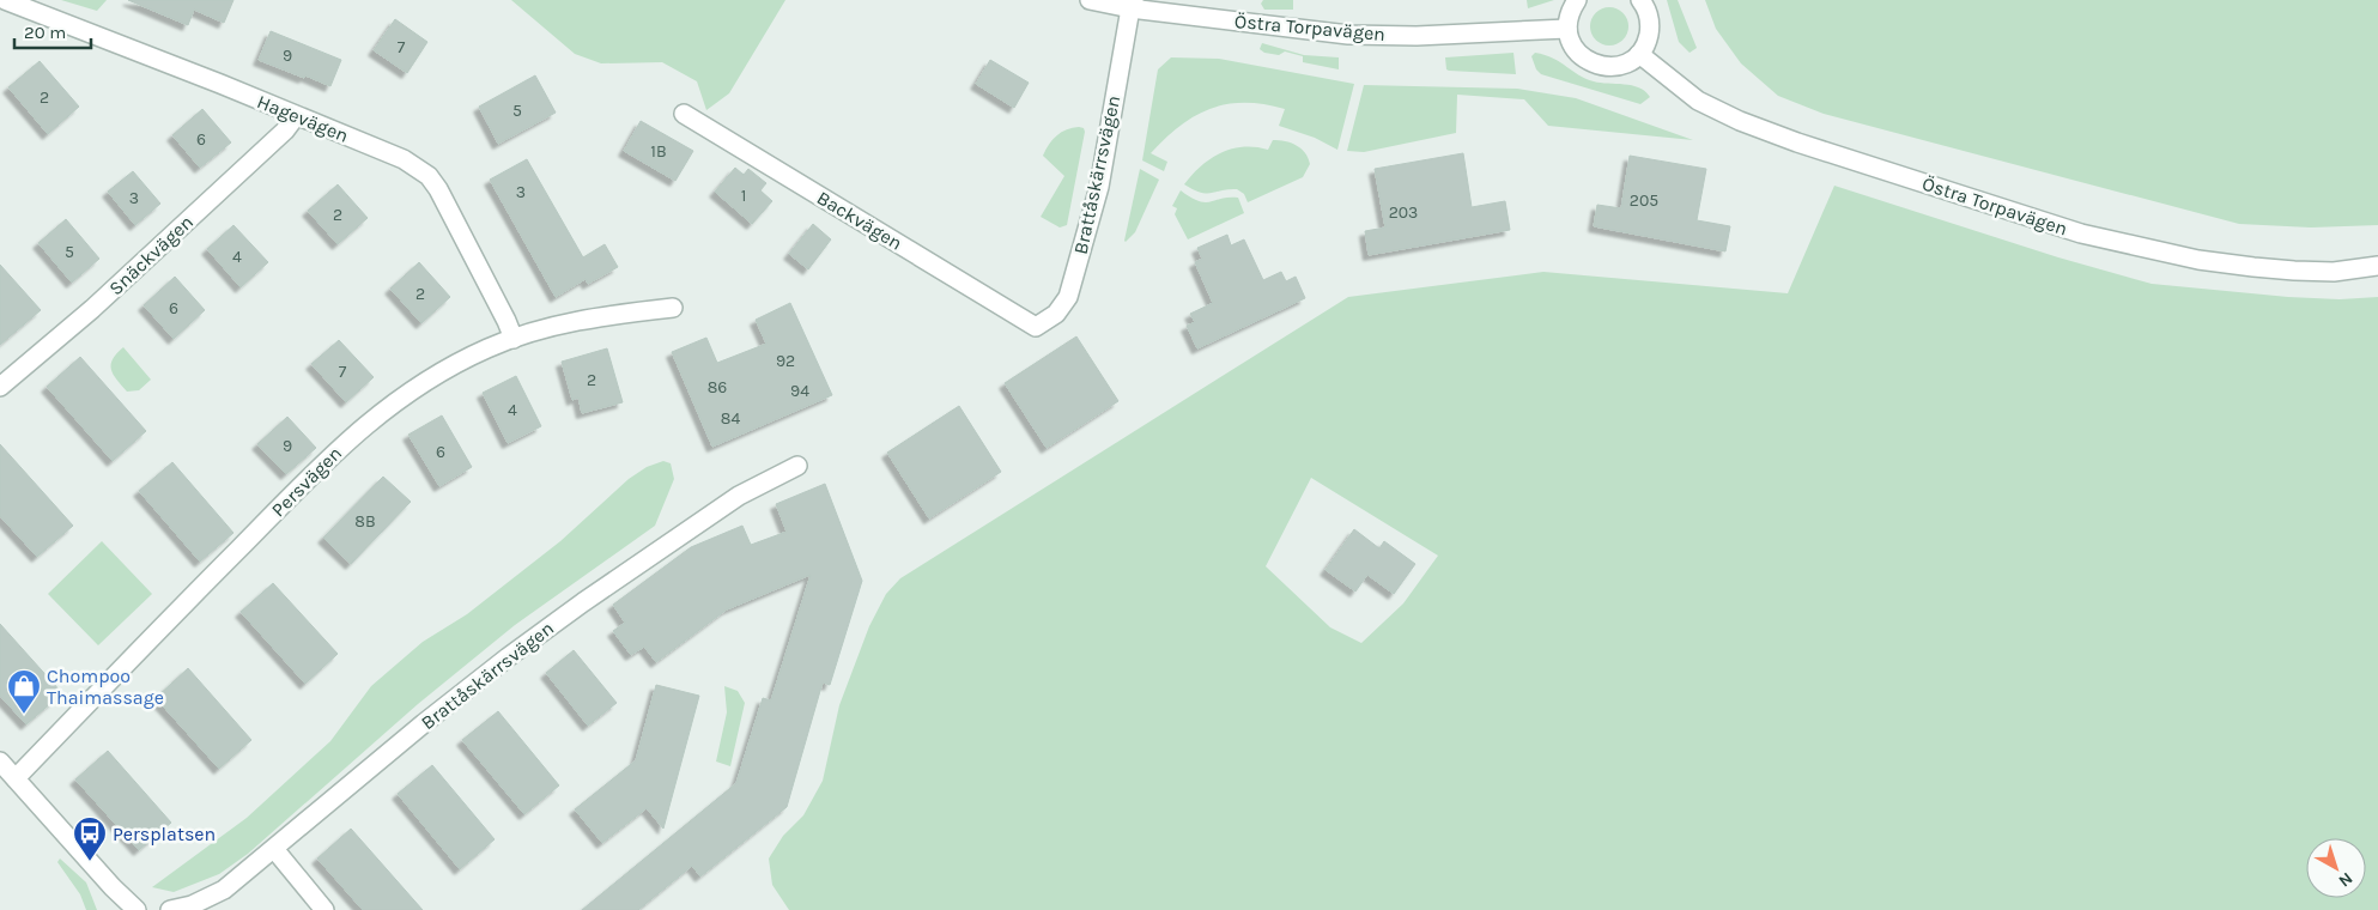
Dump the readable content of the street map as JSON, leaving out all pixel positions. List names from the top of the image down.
{
  "streets": {
    "street": [
      "Östra Torpavägen",
      "Hagevägen",
      "Brattåskärrsvägen",
      "Backvägen",
      "Snäckvägen",
      "Persvägen"
    ]
  },
  "crossings": [
    ["Östra Torpavägen", "Brattåskärrsvägen"],
    ["Hagevägen", "Snäckvägen"],
    ["Hagevägen", "Persvägen"],
    ["Brattåskärrsvägen", "Backvägen"]
  ],
  "places": {
    "shop": ["Chompoo Thaimassage"],
    "bus stop": ["Persplatsen"]
  },
  "house_numbers": [
    "7",
    "9",
    "2",
    "5",
    "6",
    "1B",
    "3",
    "1",
    "3",
    "205",
    "203",
    "2",
    "5",
    "4",
    "2",
    "6",
    "92",
    "7",
    "2",
    "86",
    "94",
    "4",
    "84",
    "9",
    "6",
    "8B"
  ],
  "scale_bar": "20 m",
  "north": "bottom right"
}
